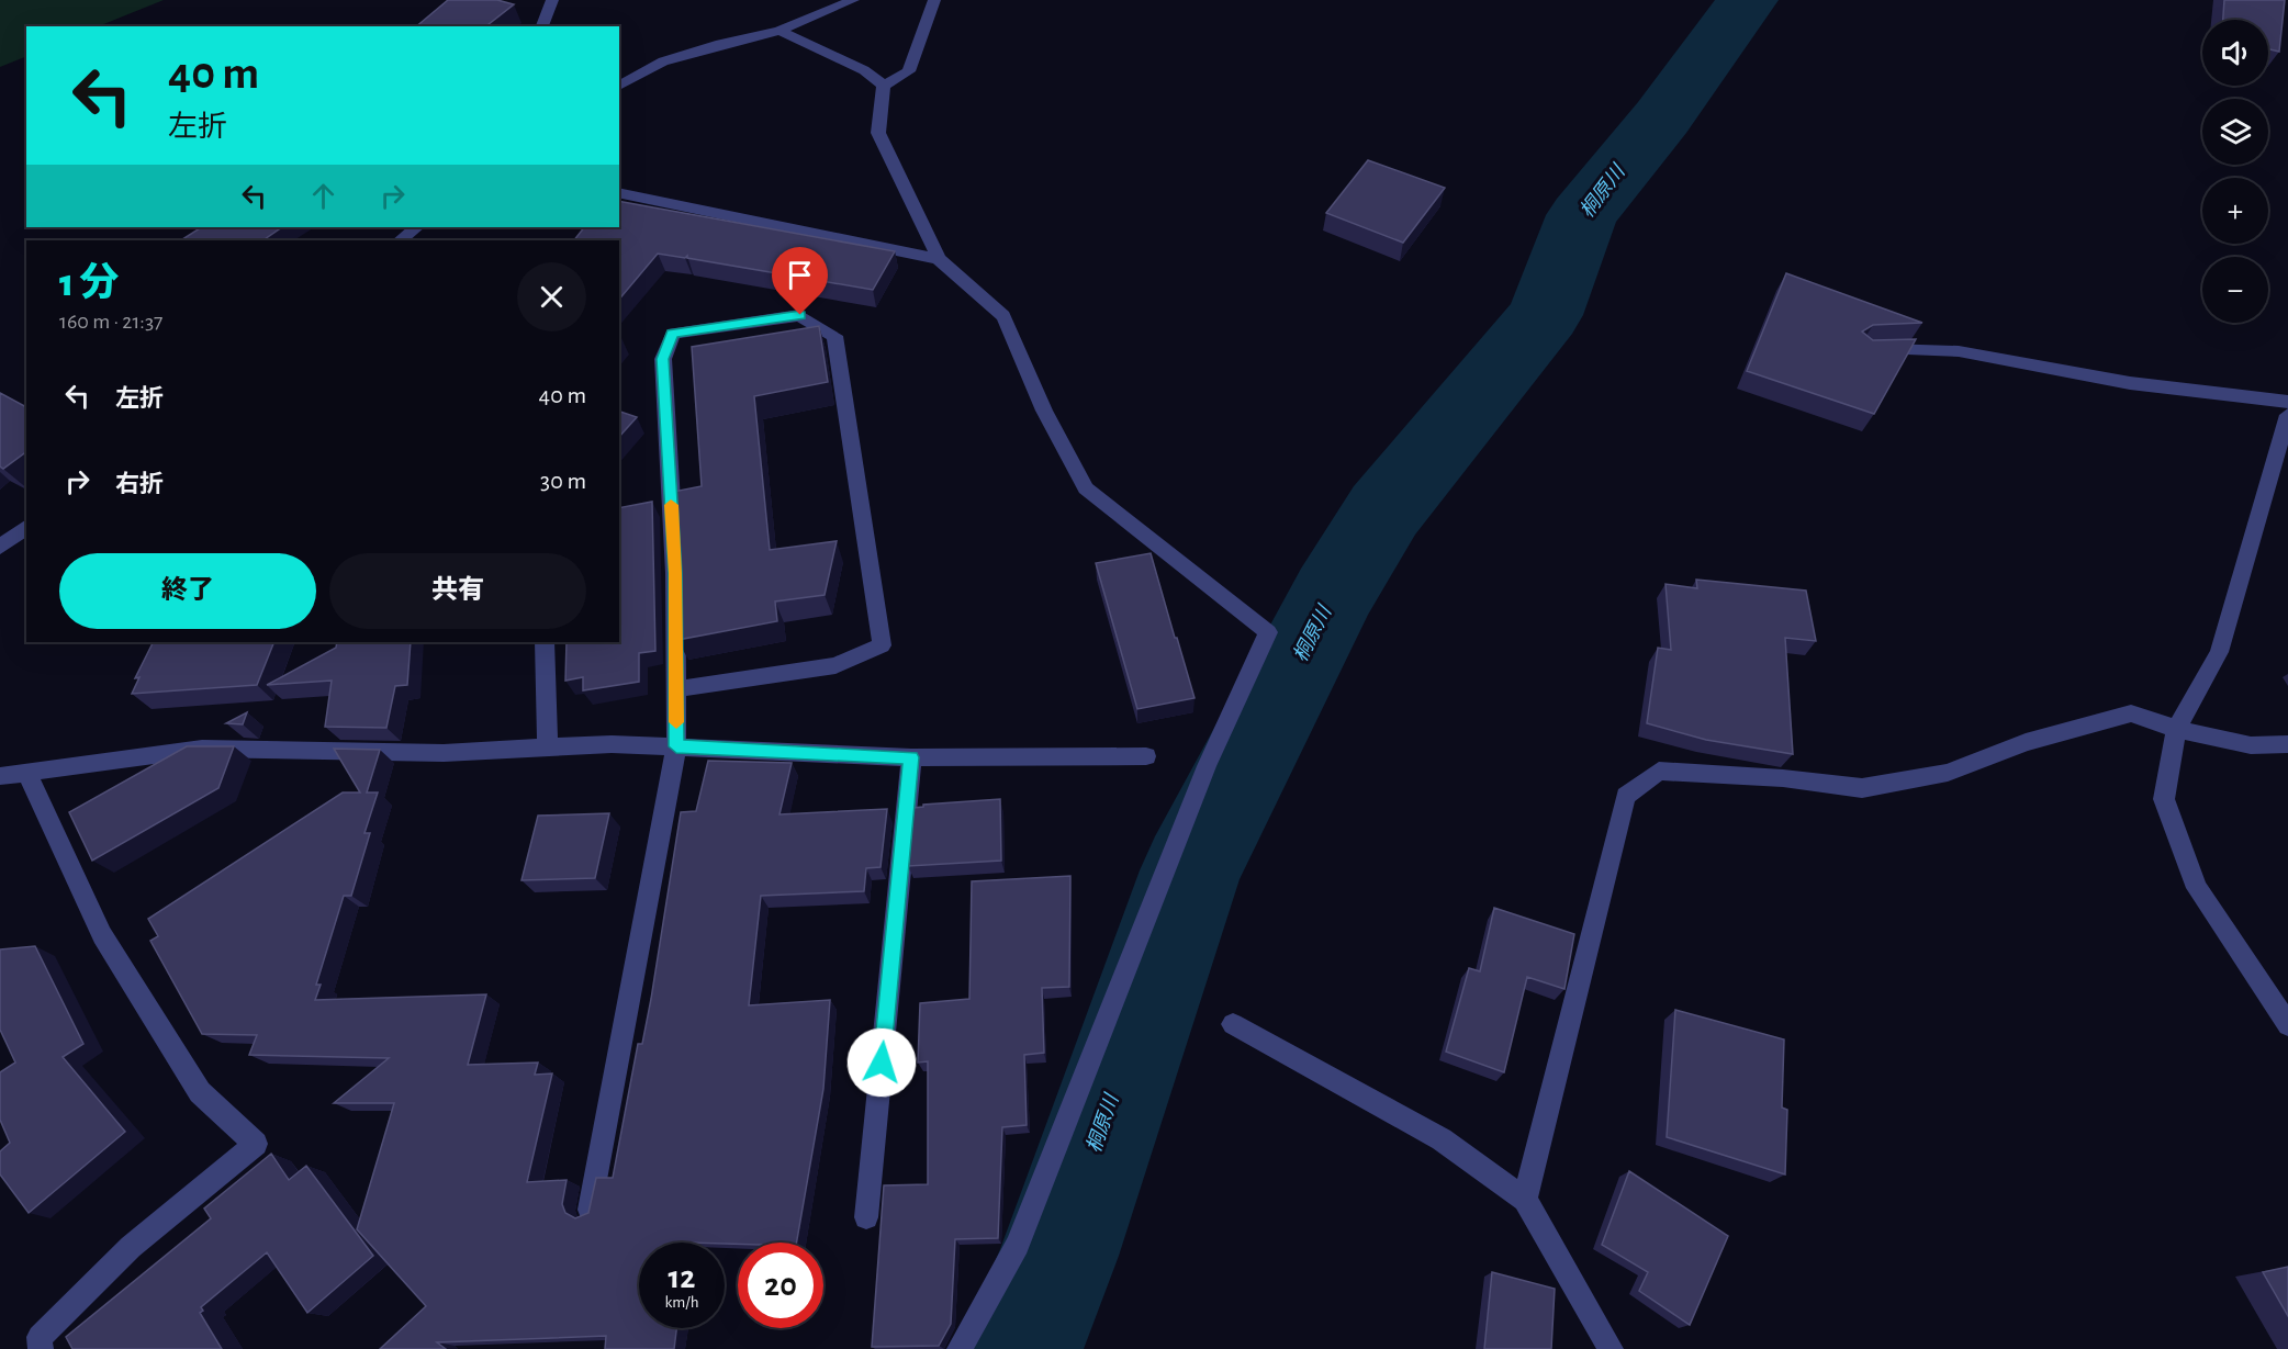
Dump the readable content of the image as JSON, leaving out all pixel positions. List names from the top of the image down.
{
  "water": ["桐原川"],
  "page": {
    "map_buttons": ["+", "−"],
    "turn": ["40 m", "左折"],
    "heading": ["1 分", "160 m · 21:37"],
    "list": [
      {
        "name": "左折",
        "value": "40 m"
      },
      {
        "name": "右折",
        "value": "30 m"
      }
    ],
    "buttons": ["終了", "共有"],
    "speed": "12 km/h",
    "limit": "20"
  }
}
